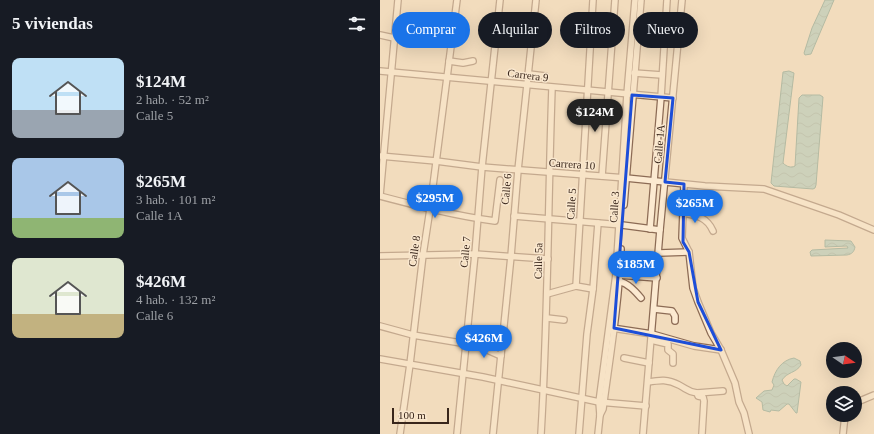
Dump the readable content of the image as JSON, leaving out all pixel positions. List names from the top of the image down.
{
  "streets": {
    "street": [
      "Carrera 9",
      "Calle 1A",
      "Carrera 10",
      "Calle 6",
      "Calle 5",
      "Calle 3",
      "Calle 8",
      "Calle 7",
      "Calle 5a"
    ]
  },
  "crossings": [
    ["Carrera 9", "Calle 1A"],
    ["Carrera 9", "Calle 6"],
    ["Carrera 9", "Calle 5"],
    ["Carrera 9", "Calle 3"],
    ["Carrera 9", "Calle 8"],
    ["Carrera 9", "Calle 7"],
    ["Carrera 9", "Calle 5a"],
    ["Calle 1A", "Carrera 10"],
    ["Carrera 10", "Calle 6"],
    ["Carrera 10", "Calle 5"],
    ["Carrera 10", "Calle 3"],
    ["Carrera 10", "Calle 8"],
    ["Carrera 10", "Calle 7"],
    ["Carrera 10", "Calle 5a"]
  ],
  "scale_bar": "100 m",
  "north": "right",
  "page": {
    "heading": "5 viviendas",
    "chip": [
      "Comprar",
      "Alquilar",
      "Filtros",
      "Nuevo"
    ],
    "list": [
      {
        "name": "$124M",
        "note": "2 hab. · 52 m² · Calle 5"
      },
      {
        "name": "$265M",
        "note": "3 hab. · 101 m² · Calle 1A"
      },
      {
        "name": "$426M",
        "note": "4 hab. · 132 m² · Calle 6"
      }
    ],
    "price": [
      "$124M",
      "$295M",
      "$265M",
      "$185M",
      "$426M"
    ],
    "scale": "100 m"
  }
}
